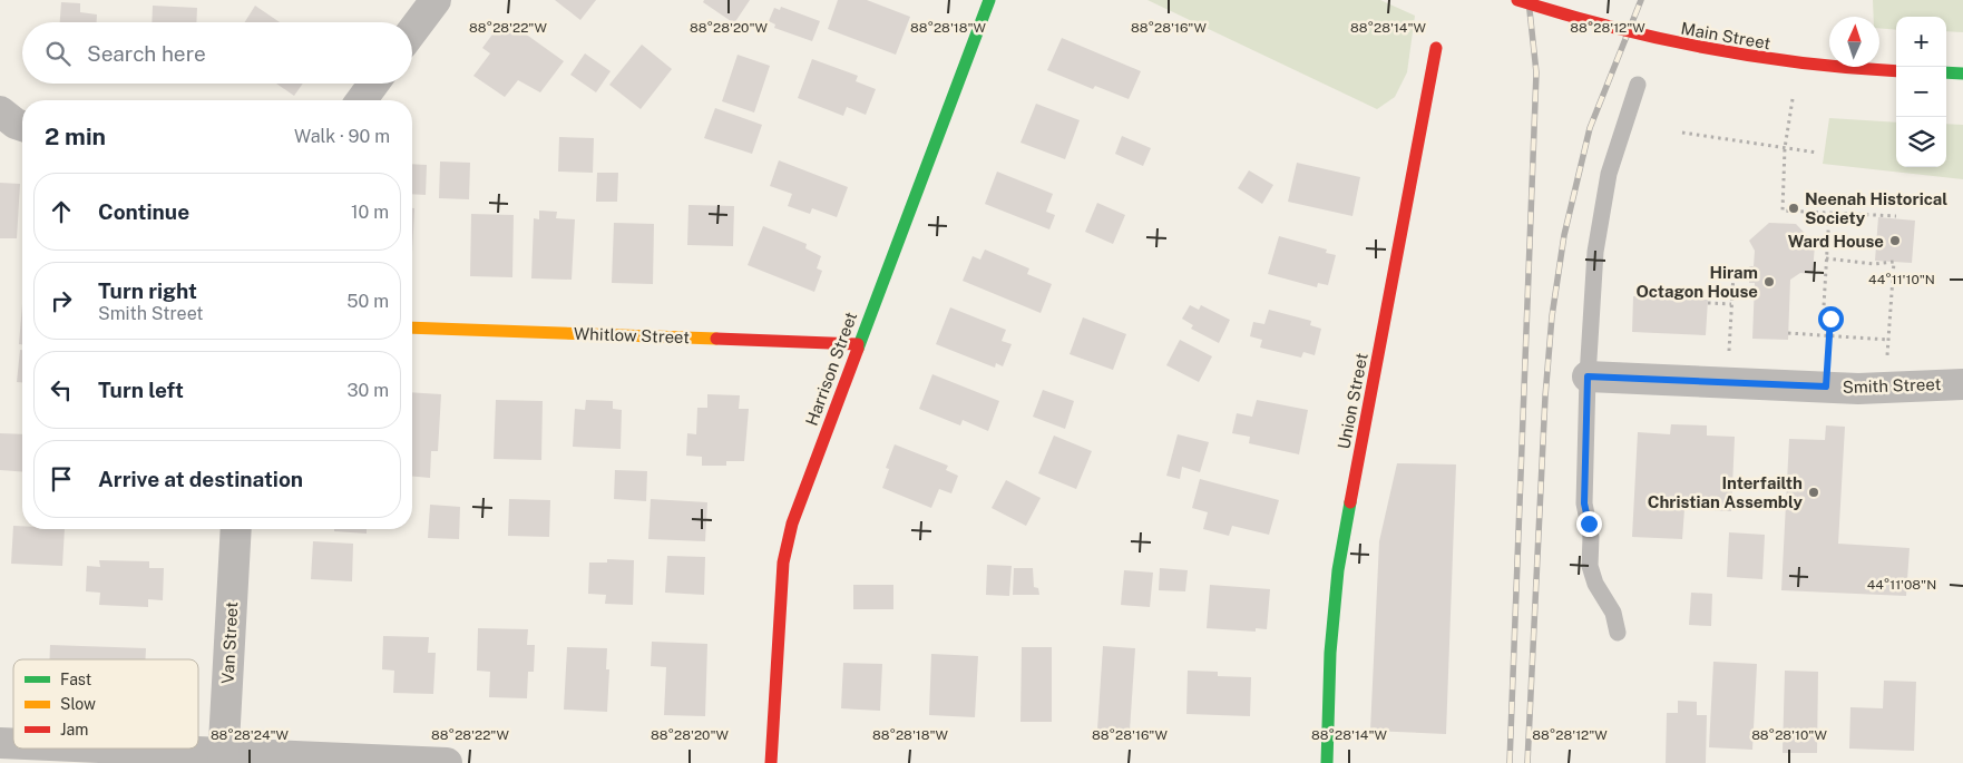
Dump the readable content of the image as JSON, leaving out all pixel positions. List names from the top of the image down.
{
  "streets": {
    "street": [
      "Main Street",
      "Whitlow Street",
      "Harrison Street",
      "Smith Street",
      "Union Street",
      "Van Street"
    ]
  },
  "crossings": [
    ["Whitlow Street", "Harrison Street"]
  ],
  "places": [
    "Neenah Historical Society",
    "Ward House",
    "Hiram Octagon House",
    "Interfailth Christian Assembly"
  ],
  "legend": ["Fast", "Slow", "Jam"],
  "north": "top",
  "page": {
    "map_buttons": ["+", "−"],
    "search": "Search here",
    "heading": ["2 min", "Walk · 90 m"],
    "list": [
      ["Continue", "10 m"],
      ["Turn right", "Smith Street", "50 m"],
      ["Turn left", "30 m"],
      "Arrive at destination"
    ]
  },
  "coordinates": [
    "88°28'22\"W",
    "88°28'20\"W",
    "88°28'18\"W",
    "88°28'16\"W",
    "88°28'14\"W",
    "88°28'12\"W",
    "44°11'10\"N",
    "44°11'08\"N",
    "88°28'24\"W",
    "88°28'10\"W"
  ]
}
